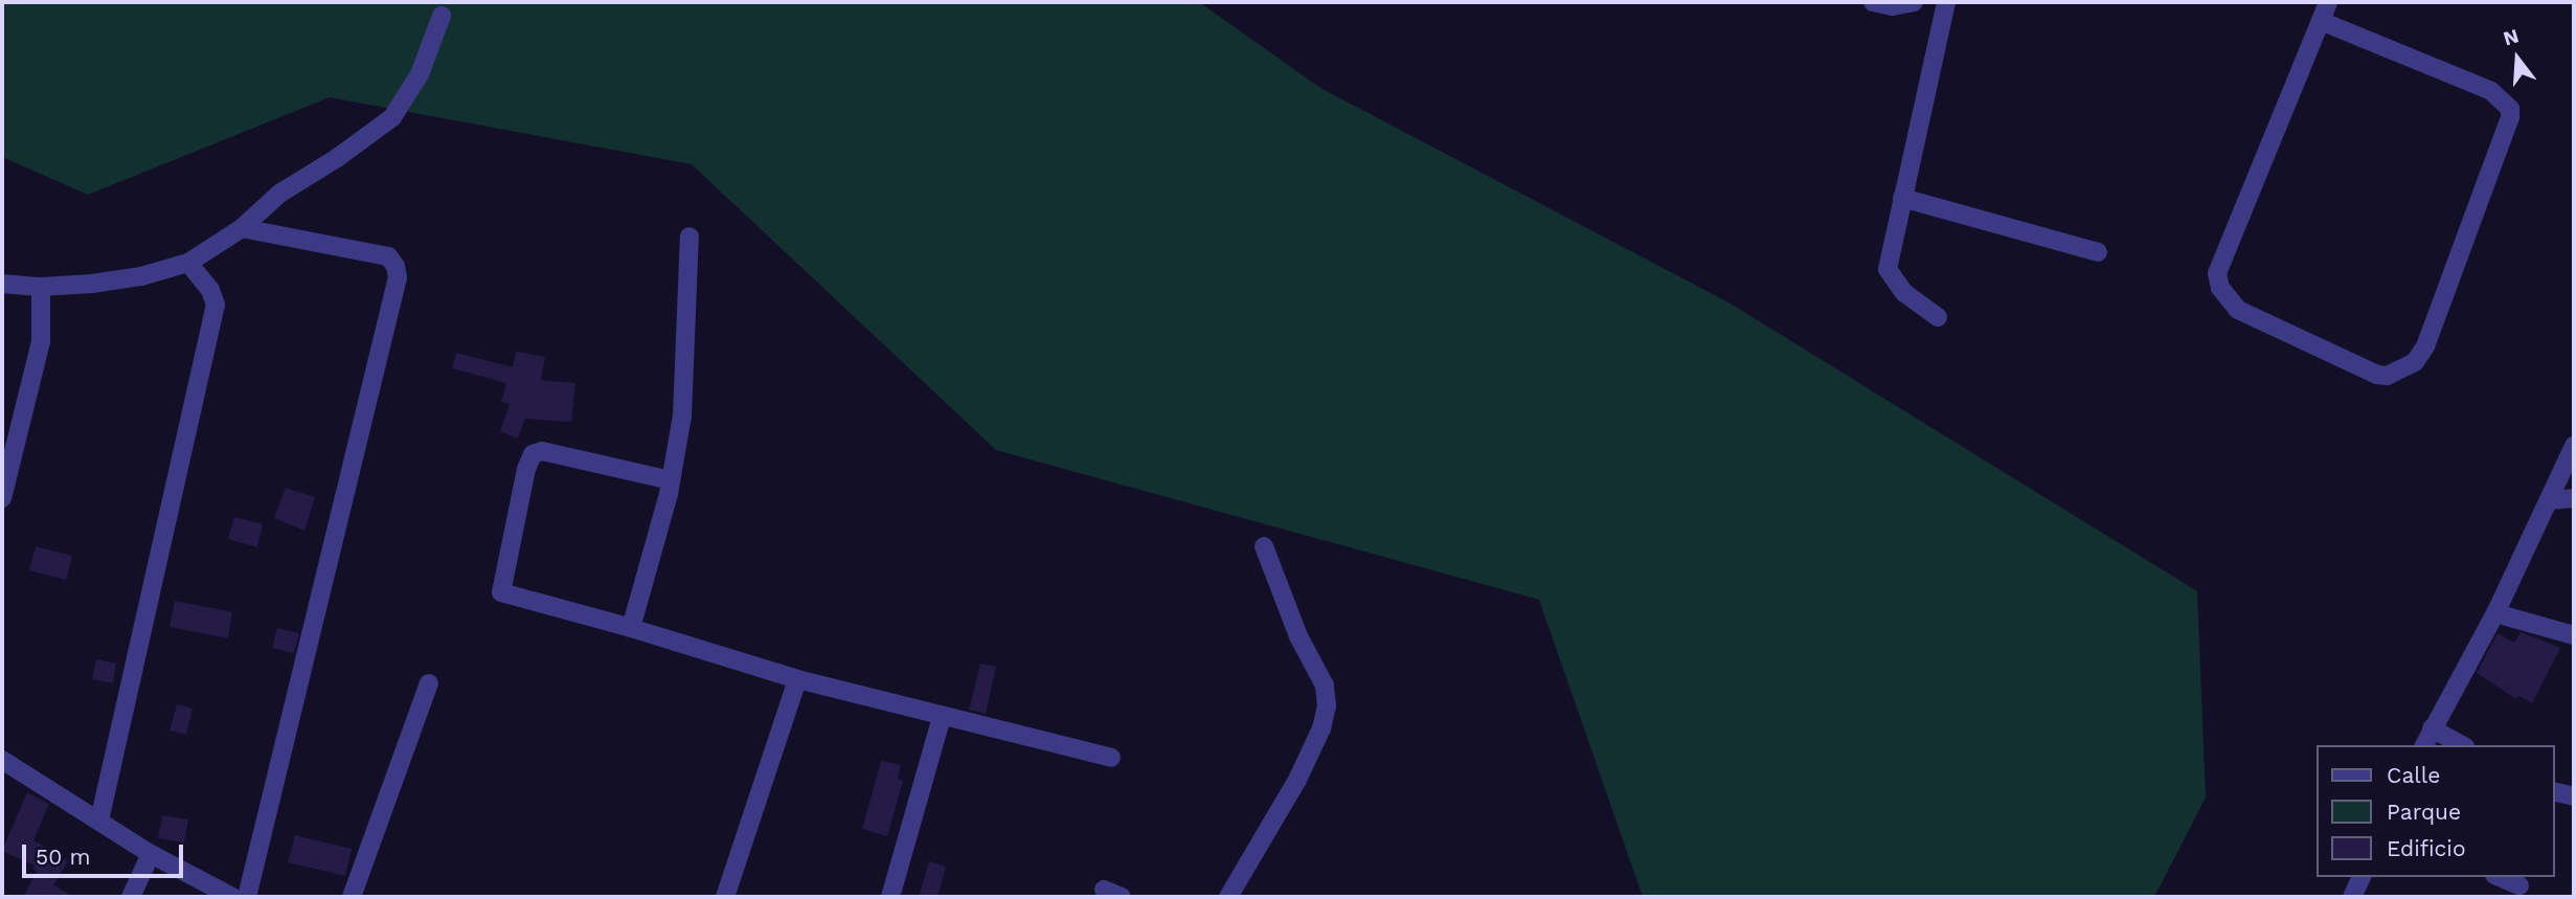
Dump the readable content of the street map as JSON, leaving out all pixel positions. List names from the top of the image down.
{
  "legend": ["Calle", "Parque", "Edificio"],
  "scale_bar": "50 m",
  "north": "top"
}
